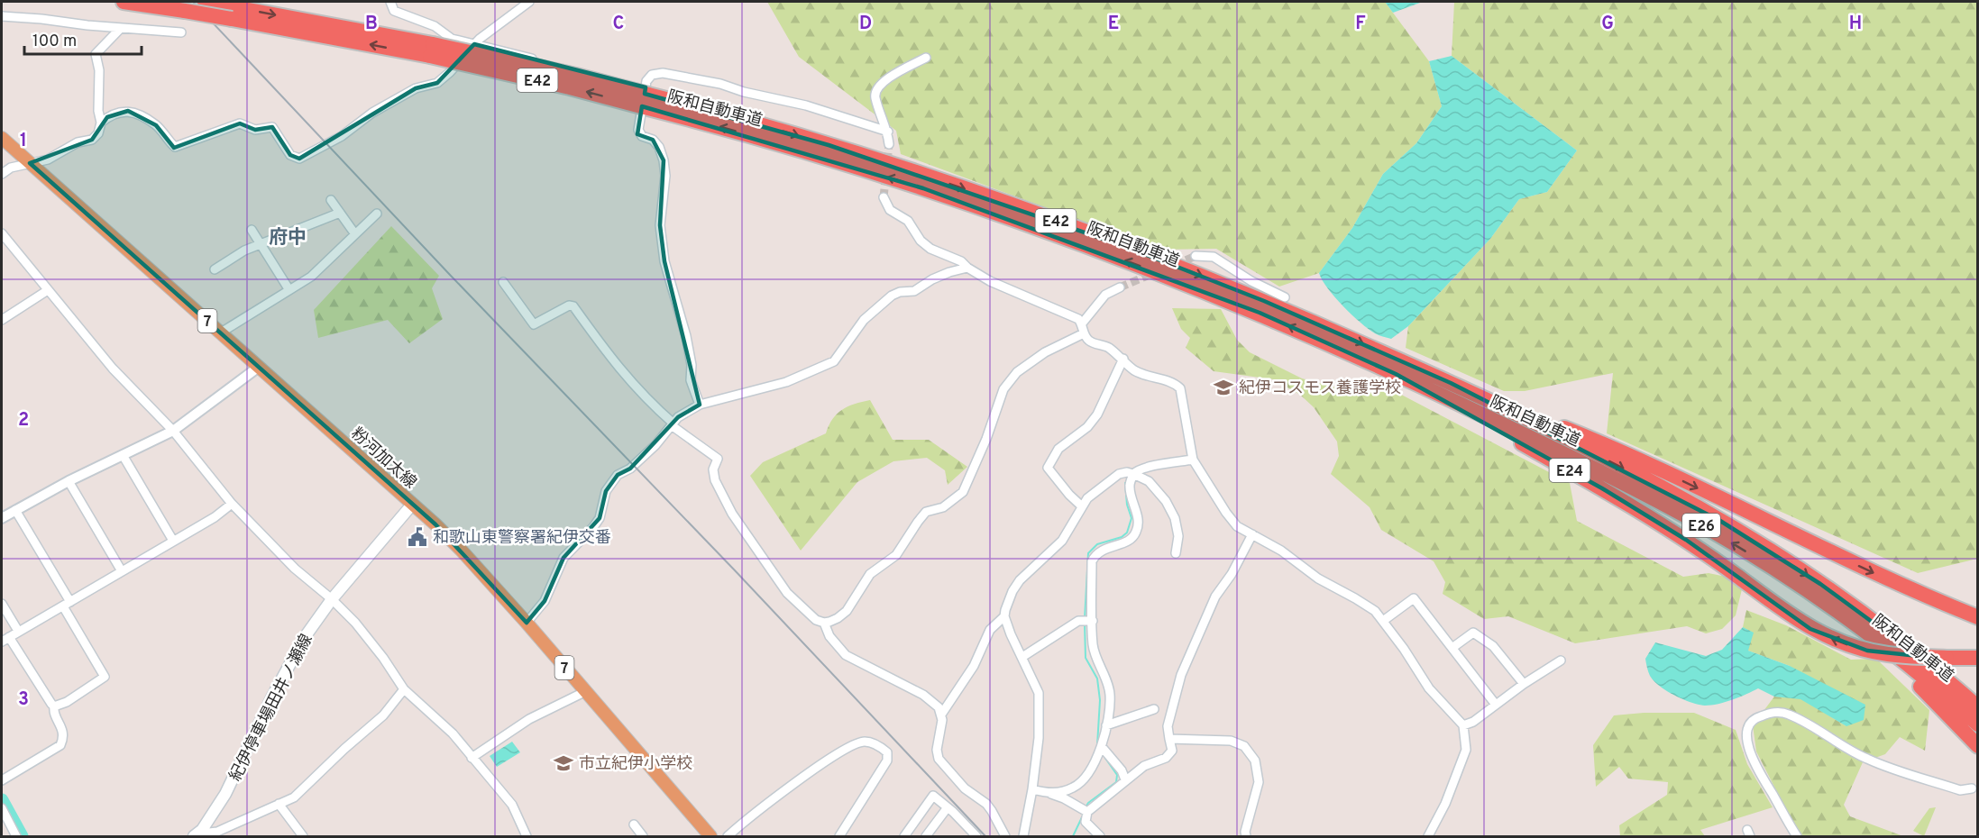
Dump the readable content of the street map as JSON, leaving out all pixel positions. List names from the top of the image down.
{
  "streets": {
    "highway": [
      "E42",
      "阪和自動車道",
      "E24",
      "E26"
    ],
    "main road": ["7", "粉河加太線", "紀伊停車場田井ノ瀬線"]
  },
  "crossings": [
    ["阪和自動車道", "E24"],
    ["粉河加太線", "紀伊停車場田井ノ瀬線"]
  ],
  "districts": ["府中"],
  "places": {
    "school or university": ["紀伊コスモス養護学校", "市立紀伊小学校"],
    "public building": ["和歌山東警察署紀伊交番"]
  },
  "scale_bar": "100 m",
  "grid": {
    "columns": [
      "B",
      "C",
      "D",
      "E",
      "F",
      "G",
      "H"
    ],
    "rows": ["1", "2", "3"]
  }
}
